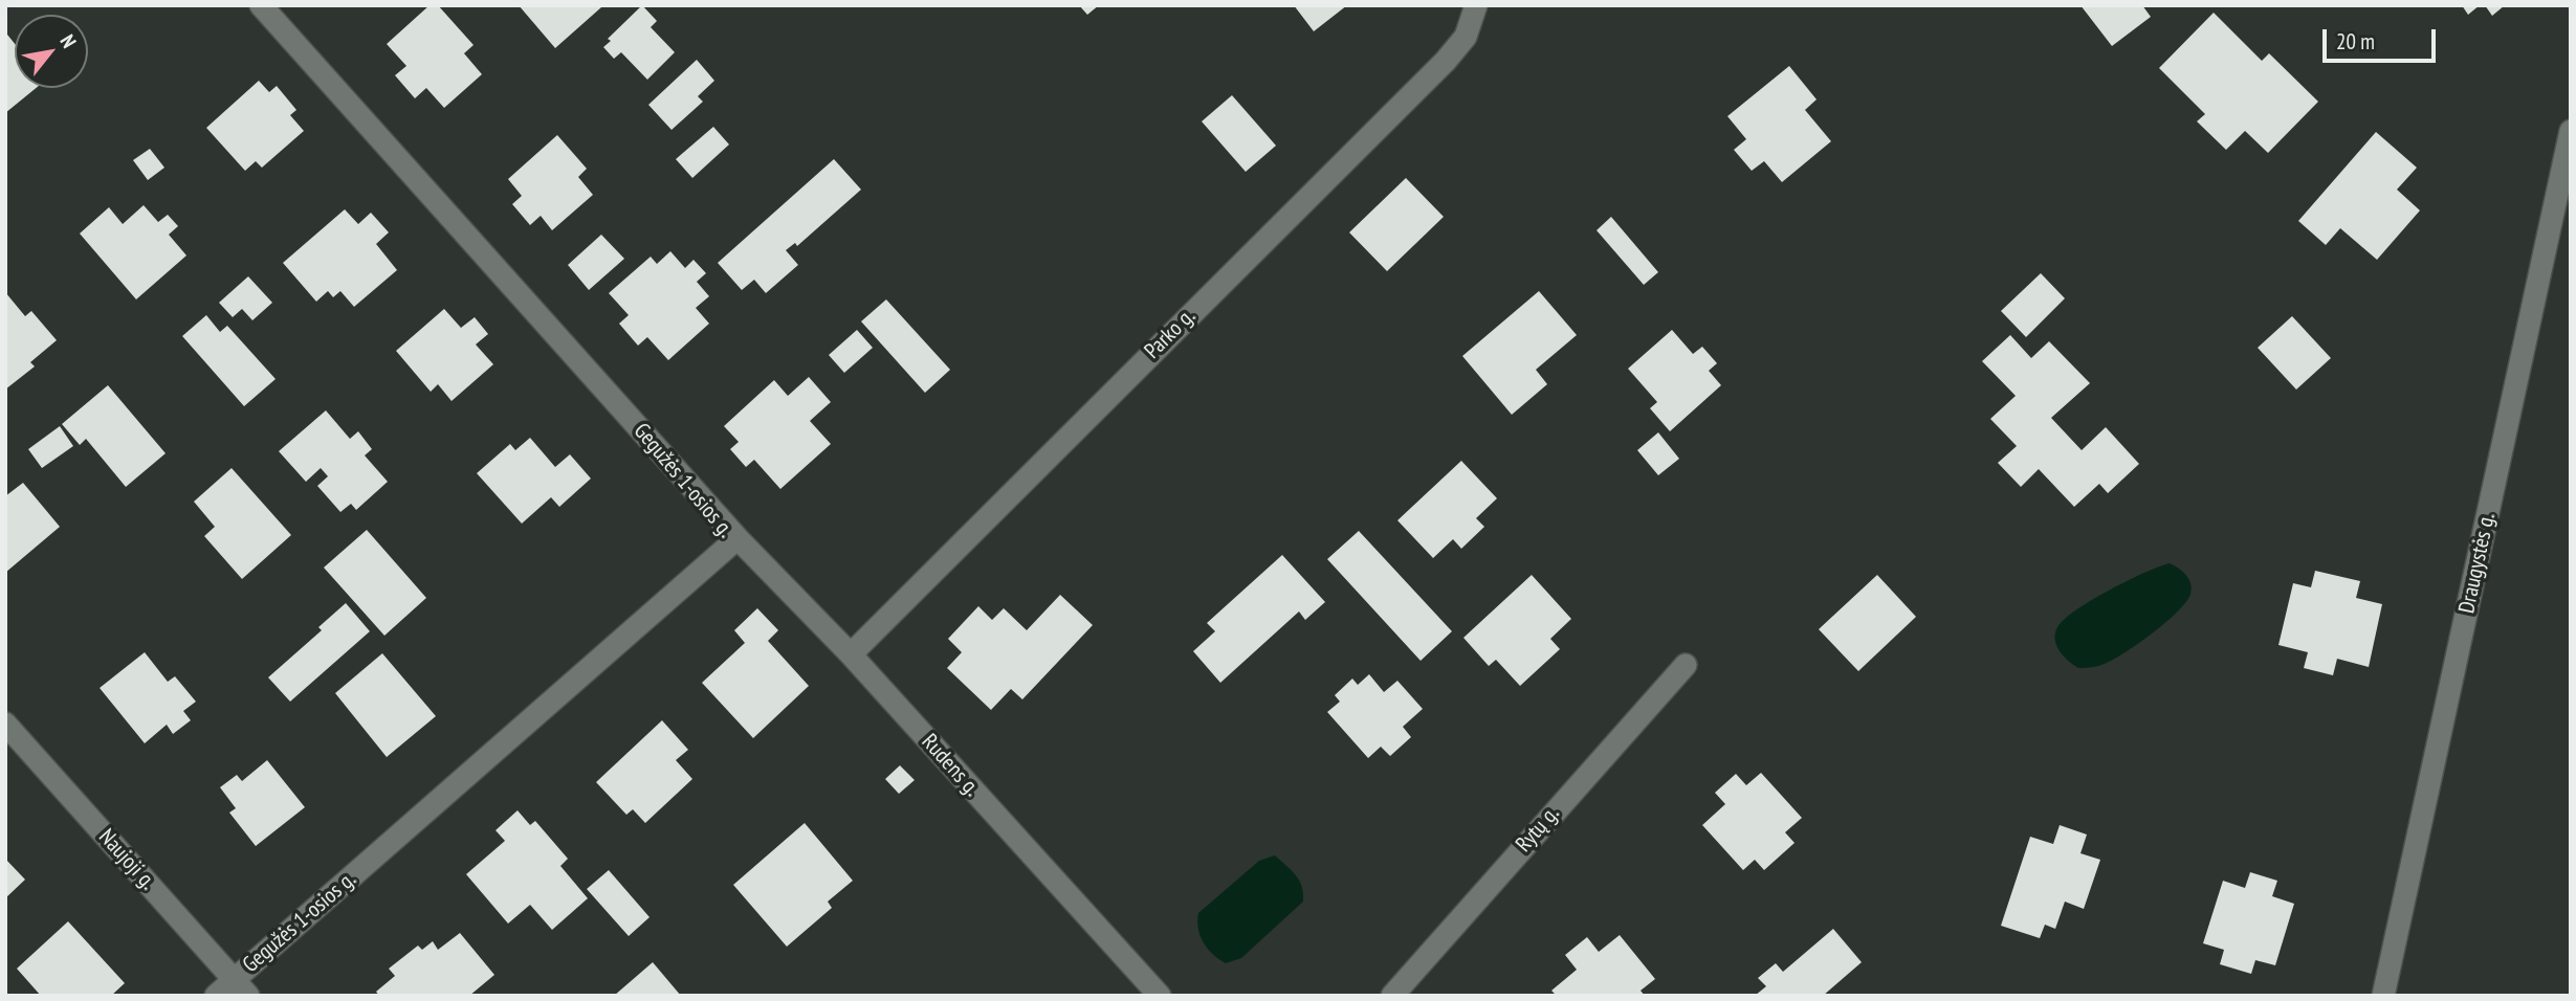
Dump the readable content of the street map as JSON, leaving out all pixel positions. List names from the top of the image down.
{
  "streets": {
    "street": [
      "Parko g.",
      "Gegužės 1-osios g.",
      "Draugystės g.",
      "Rudens g.",
      "Rytų g.",
      "Naujoji g."
    ]
  },
  "crossings": [
    ["Parko g.", "Rudens g."],
    ["Gegužės 1-osios g.", "Rudens g."],
    ["Gegužės 1-osios g.", "Naujoji g."]
  ],
  "scale_bar": "20 m",
  "north": "top right"
}
